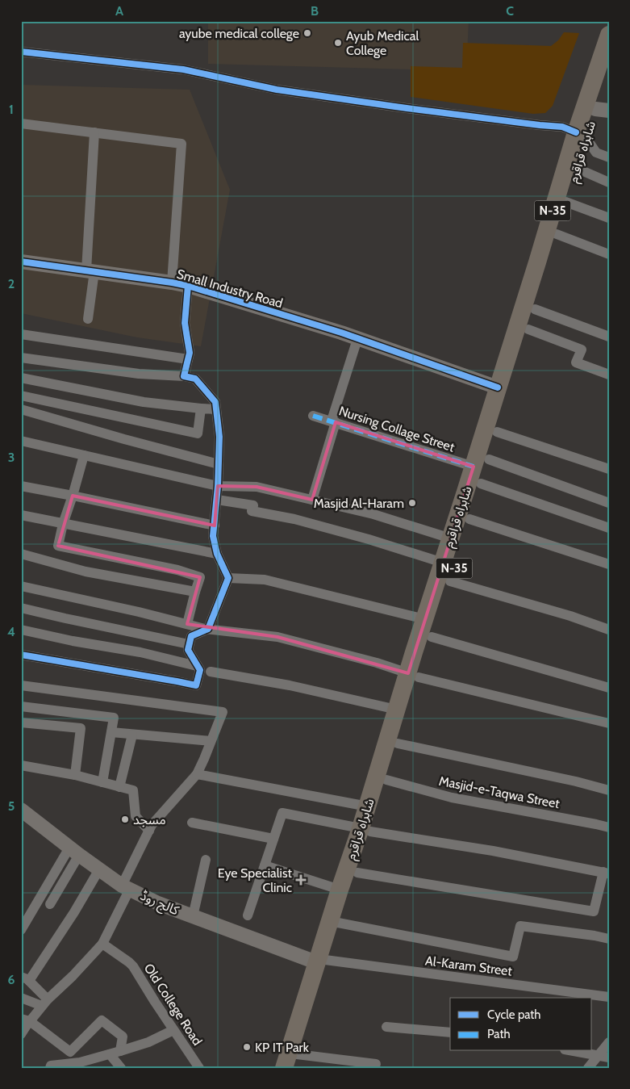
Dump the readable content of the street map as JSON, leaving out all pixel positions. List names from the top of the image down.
{
  "streets": {
    "highway": ["شاہراہ قراقرم", "N-35"],
    "street": [
      "Small Industry Road",
      "Nursing Collage Street",
      "Masjid-e-Taqwa Street",
      "کالج روڈ",
      "Al-Karam Street",
      "Old College Road"
    ]
  },
  "crossings": [
    ["شاہراہ قراقرم", "Small Industry Road"],
    ["شاہراہ قراقرم", "Nursing Collage Street"],
    ["شاہراہ قراقرم", "Masjid-e-Taqwa Street"],
    ["شاہراہ قراقرم", "کالج روڈ"],
    ["شاہراہ قراقرم", "Al-Karam Street"],
    ["کالج روڈ", "Al-Karam Street"]
  ],
  "places": {
    "other": [
      "ayube medical college",
      "Ayub Medical College",
      "Masjid Al-Haram",
      "مسجد",
      "KP IT Park"
    ],
    "health": ["Eye Specialist Clinic"]
  },
  "legend": ["Cycle path", "Path"],
  "grid": {
    "columns": ["A", "B", "C"],
    "rows": [
      "1",
      "2",
      "3",
      "4",
      "5",
      "6"
    ]
  }
}
